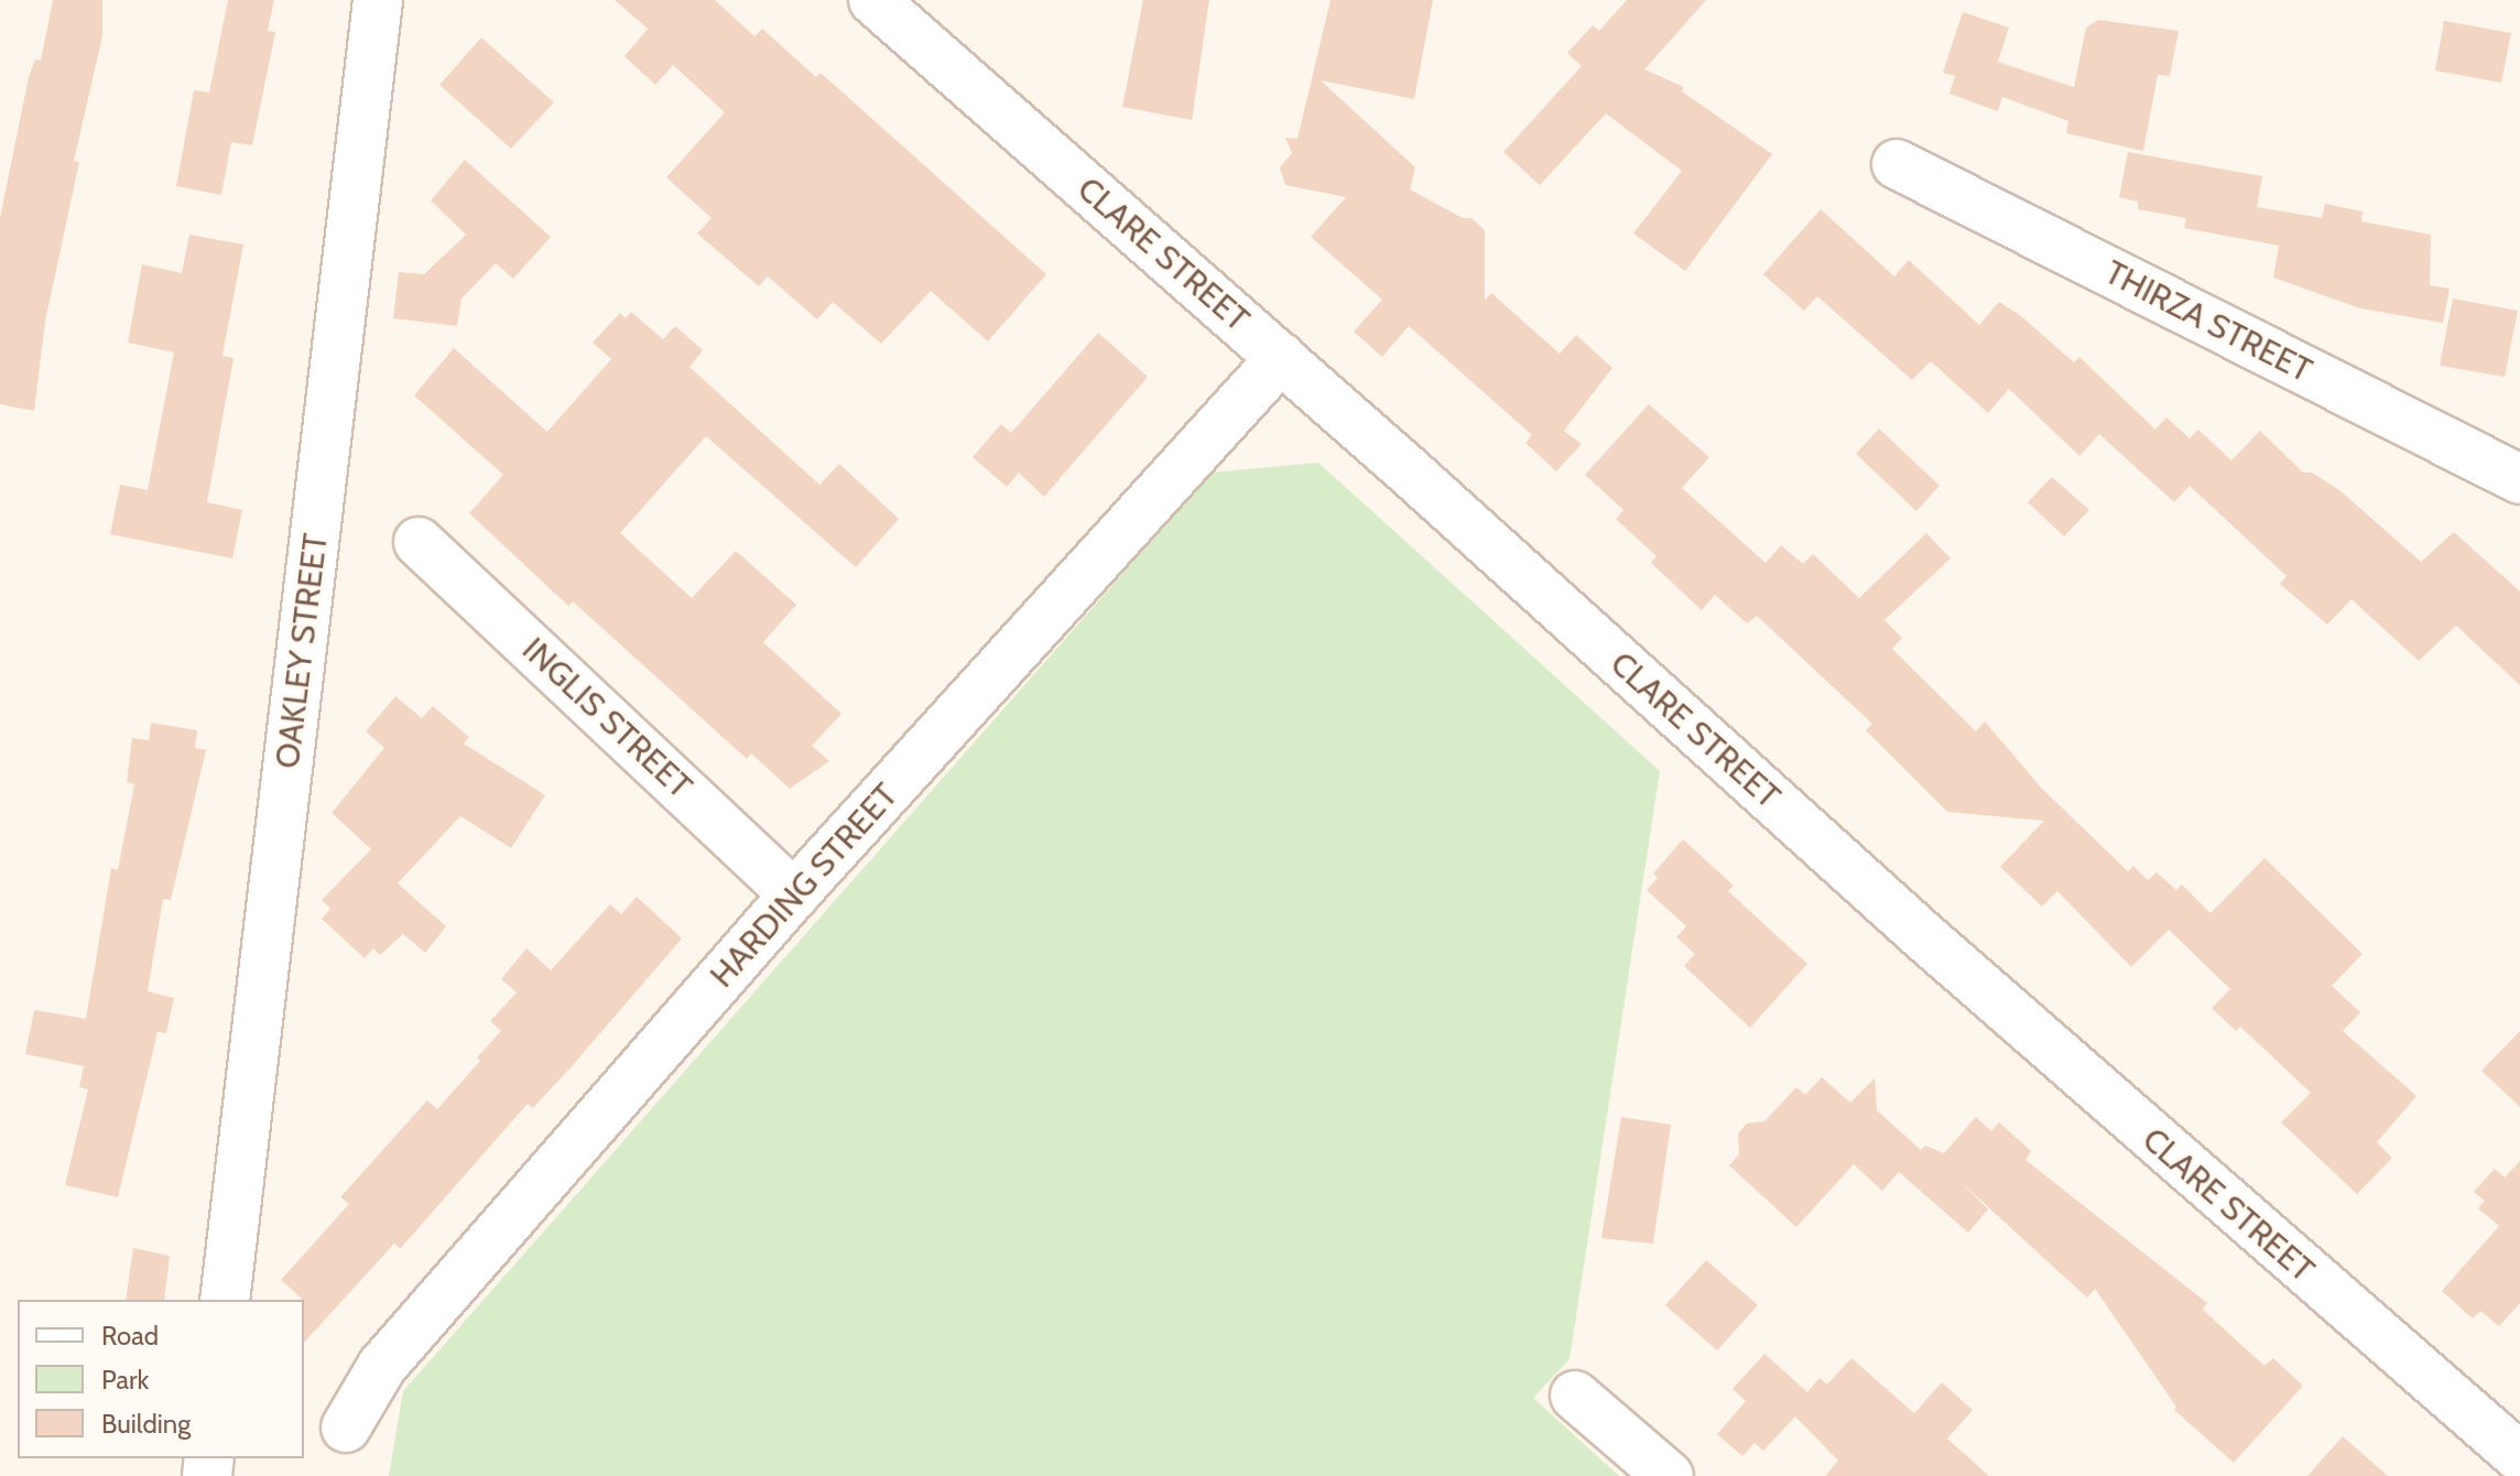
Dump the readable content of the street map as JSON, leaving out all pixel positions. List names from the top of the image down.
{
  "streets": {
    "street": [
      "CLARE STREET",
      "THIRZA STREET",
      "OAKLEY STREET",
      "INGLIS STREET",
      "HARDING STREET"
    ]
  },
  "crossings": [
    ["CLARE STREET", "HARDING STREET"],
    ["INGLIS STREET", "HARDING STREET"]
  ],
  "legend": ["Road", "Park", "Building"]
}
